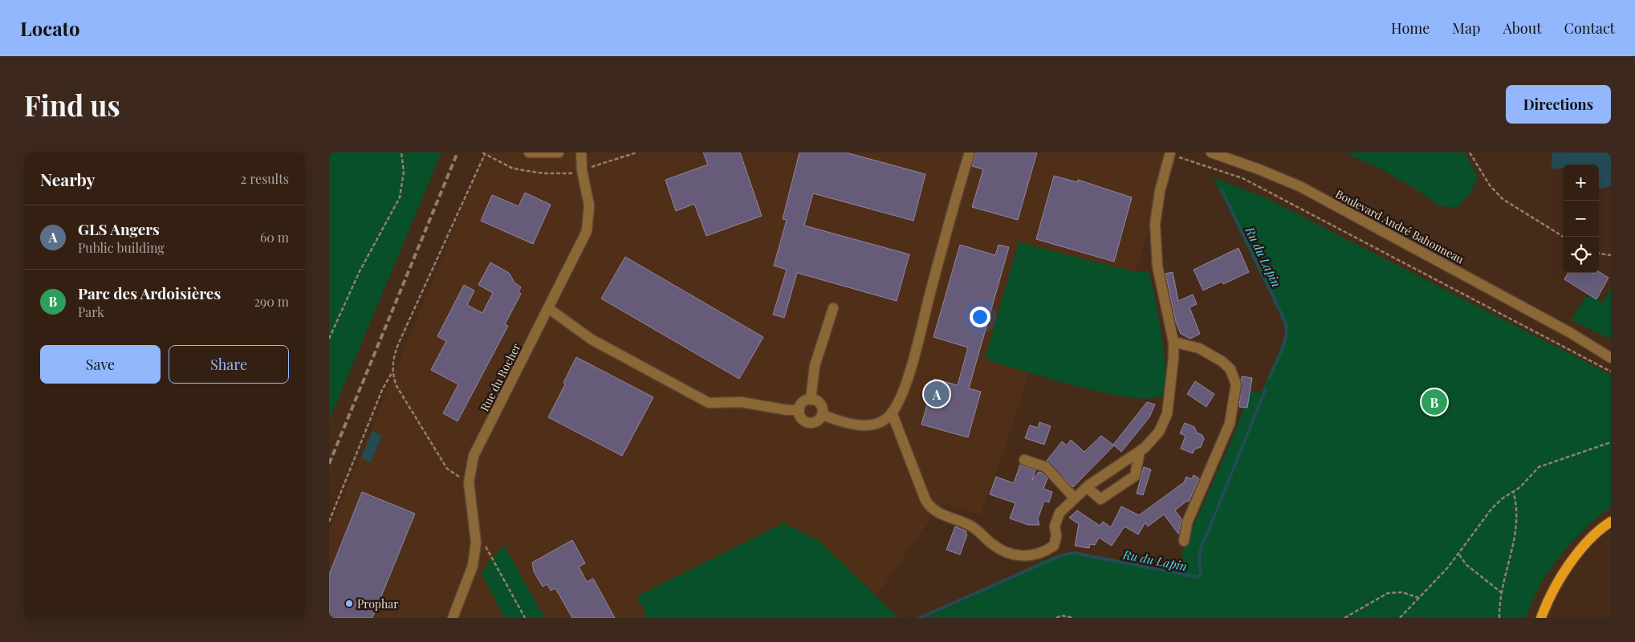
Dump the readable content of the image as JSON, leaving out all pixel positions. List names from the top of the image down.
{
  "streets": {
    "street": ["Boulevard André Bahonneau", "Rue du Rocher"]
  },
  "water": ["Ru du Lapin"],
  "places": ["Prophar"],
  "page": {
    "header": "Locato",
    "nav": [
      "Home",
      "Map",
      "About",
      "Contact"
    ],
    "buttons": [
      "Directions",
      ["Save", "Share"]
    ],
    "title": "Find us",
    "heading": ["Nearby", "2 results"],
    "map_buttons": ["+", "−"],
    "list": [
      {
        "mark": "A",
        "name": "GLS Angers",
        "note": "Public building",
        "value": "60 m"
      },
      {
        "mark": "B",
        "name": "Parc des Ardoisières",
        "note": "Park",
        "value": "290 m"
      }
    ],
    "pins": ["A", "B"]
  }
}
